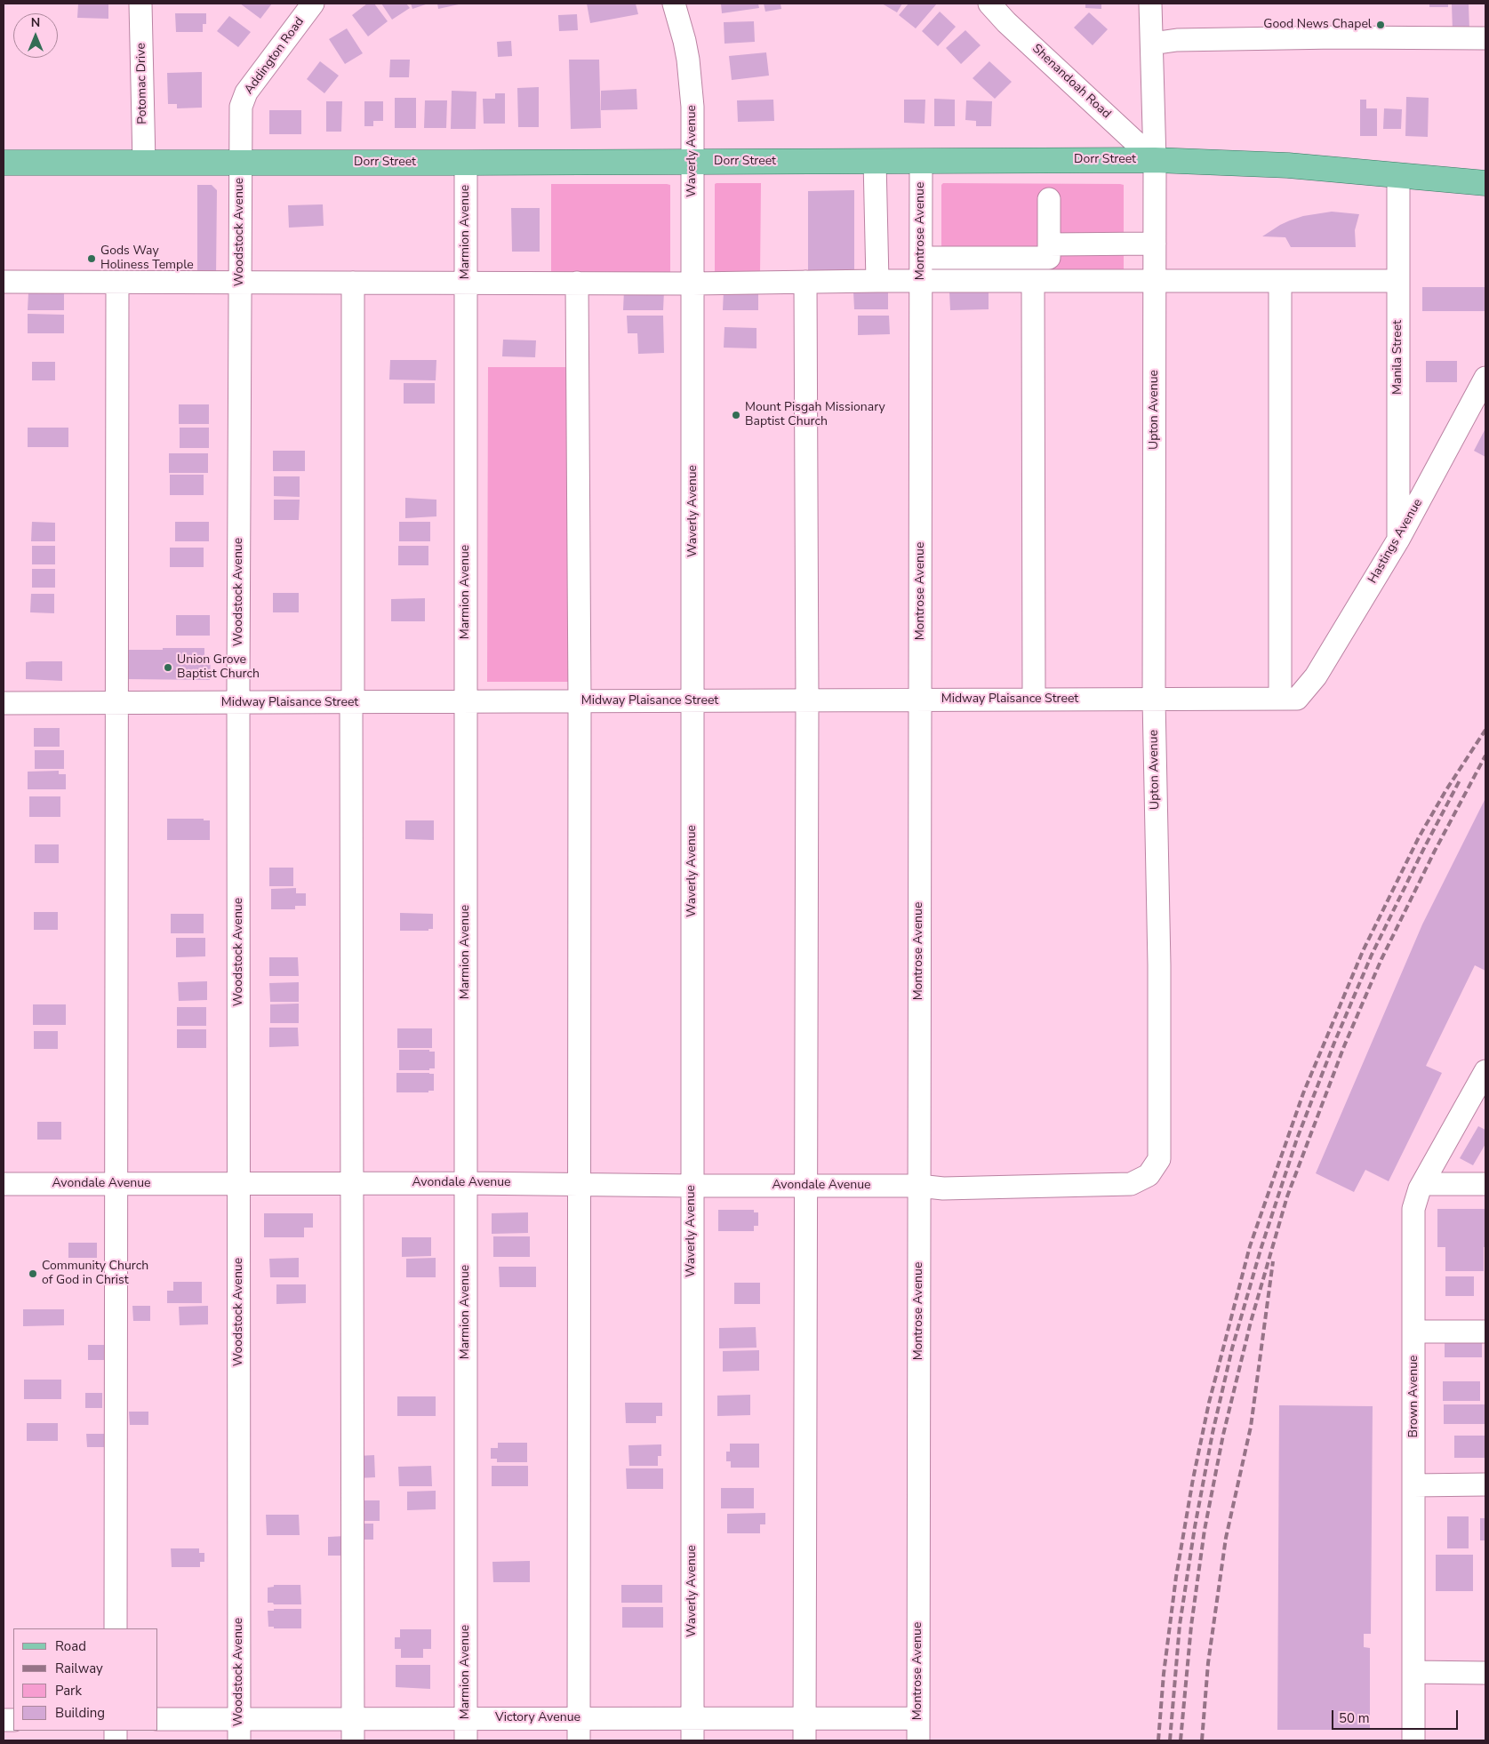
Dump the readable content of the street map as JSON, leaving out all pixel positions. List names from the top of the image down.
{
  "streets": {
    "main road": ["Dorr Street"],
    "street": [
      "Addington Road",
      "Shenandoah Road",
      "Potomac Drive",
      "Waverly Avenue",
      "Montrose Avenue",
      "Woodstock Avenue",
      "Marmion Avenue",
      "Manila Street",
      "Upton Avenue",
      "Hastings Avenue",
      "Midway Plaisance Street",
      "Avondale Avenue",
      "Brown Avenue",
      "Victory Avenue"
    ]
  },
  "crossings": [
    ["Addington Road", "Dorr Street"],
    ["Addington Road", "Woodstock Avenue"],
    ["Shenandoah Road", "Dorr Street"],
    ["Shenandoah Road", "Upton Avenue"],
    ["Potomac Drive", "Dorr Street"],
    ["Waverly Avenue", "Dorr Street"],
    ["Waverly Avenue", "Midway Plaisance Street"],
    ["Waverly Avenue", "Avondale Avenue"],
    ["Waverly Avenue", "Victory Avenue"],
    ["Dorr Street", "Montrose Avenue"],
    ["Dorr Street", "Woodstock Avenue"],
    ["Dorr Street", "Marmion Avenue"],
    ["Dorr Street", "Manila Street"],
    ["Dorr Street", "Upton Avenue"],
    ["Montrose Avenue", "Upton Avenue"],
    ["Montrose Avenue", "Midway Plaisance Street"],
    ["Montrose Avenue", "Avondale Avenue"],
    ["Montrose Avenue", "Victory Avenue"],
    ["Woodstock Avenue", "Midway Plaisance Street"],
    ["Woodstock Avenue", "Avondale Avenue"],
    ["Woodstock Avenue", "Victory Avenue"],
    ["Marmion Avenue", "Midway Plaisance Street"],
    ["Marmion Avenue", "Avondale Avenue"],
    ["Marmion Avenue", "Victory Avenue"],
    ["Manila Street", "Hastings Avenue"],
    ["Upton Avenue", "Midway Plaisance Street"],
    ["Upton Avenue", "Avondale Avenue"],
    ["Hastings Avenue", "Midway Plaisance Street"]
  ],
  "places": [
    "Good News Chapel",
    "Gods Way Holiness Temple",
    "Mount Pisgah Missionary Baptist Church",
    "Union Grove Baptist Church",
    "Community Church of God in Christ"
  ],
  "legend": [
    "Road",
    "Railway",
    "Park",
    "Building"
  ],
  "scale_bar": "50 m",
  "north": "top"
}
